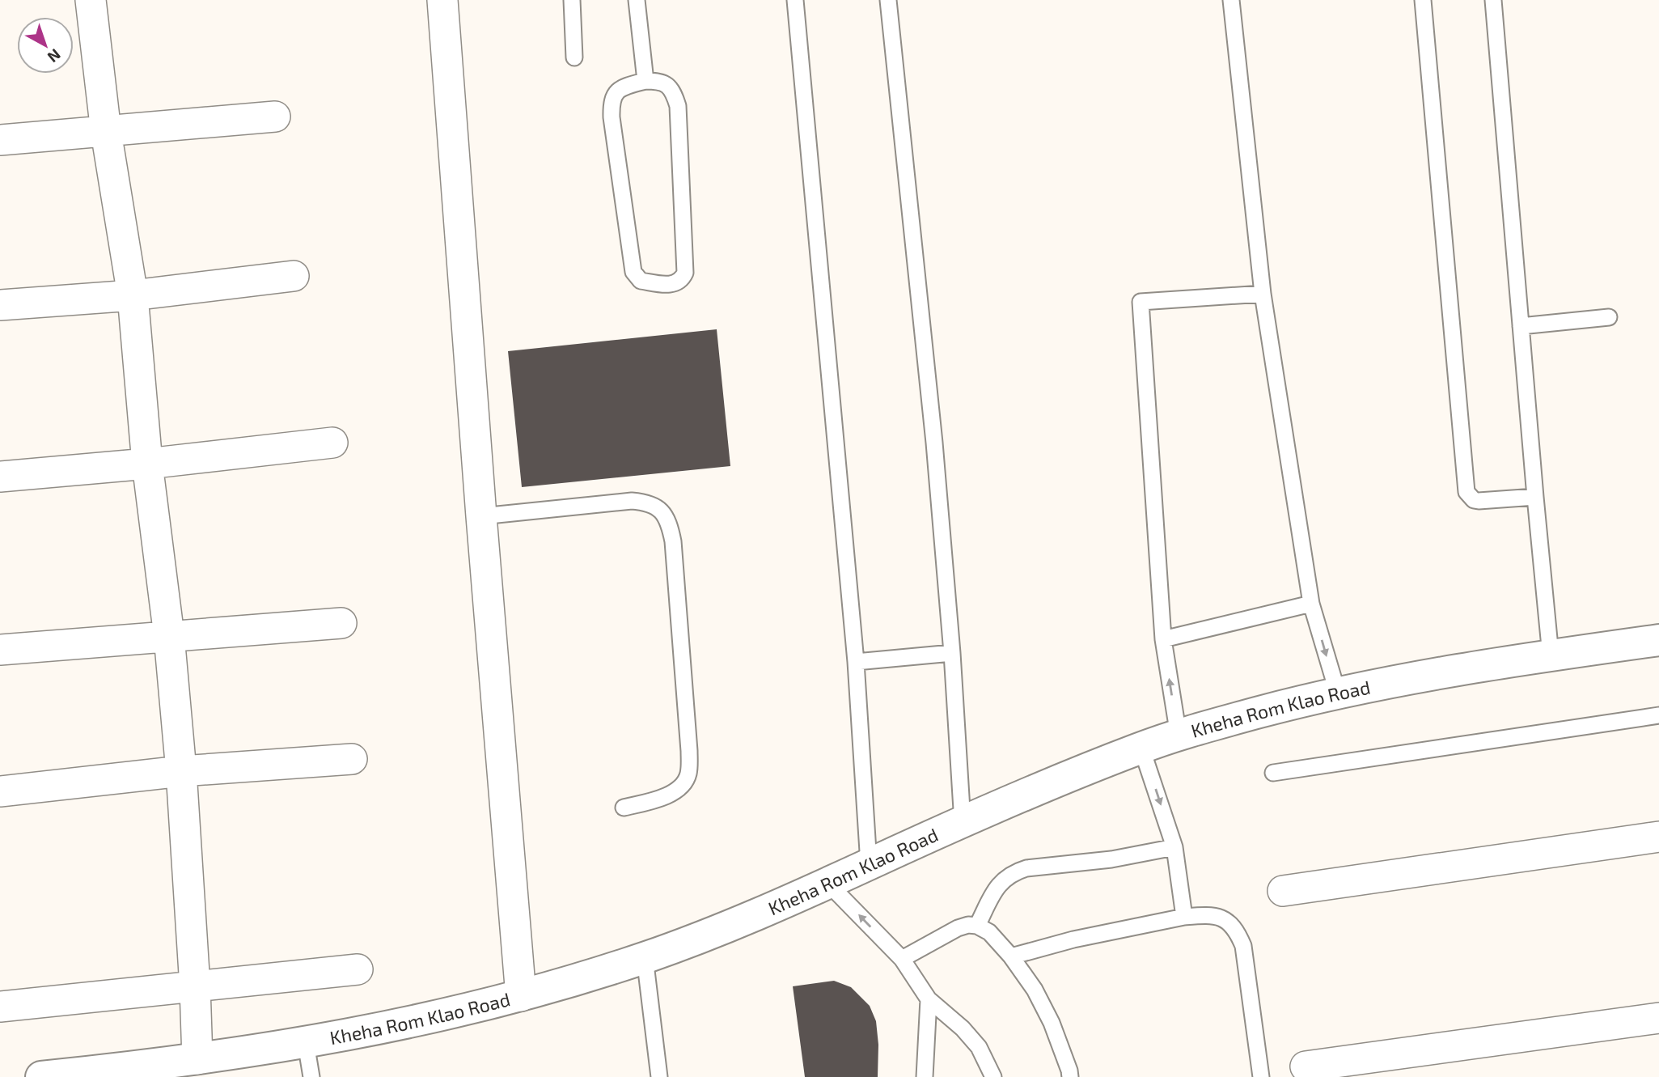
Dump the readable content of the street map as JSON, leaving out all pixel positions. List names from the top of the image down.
{
  "streets": {
    "street": ["Kheha Rom Klao Road"]
  },
  "north": "bottom right"
}
